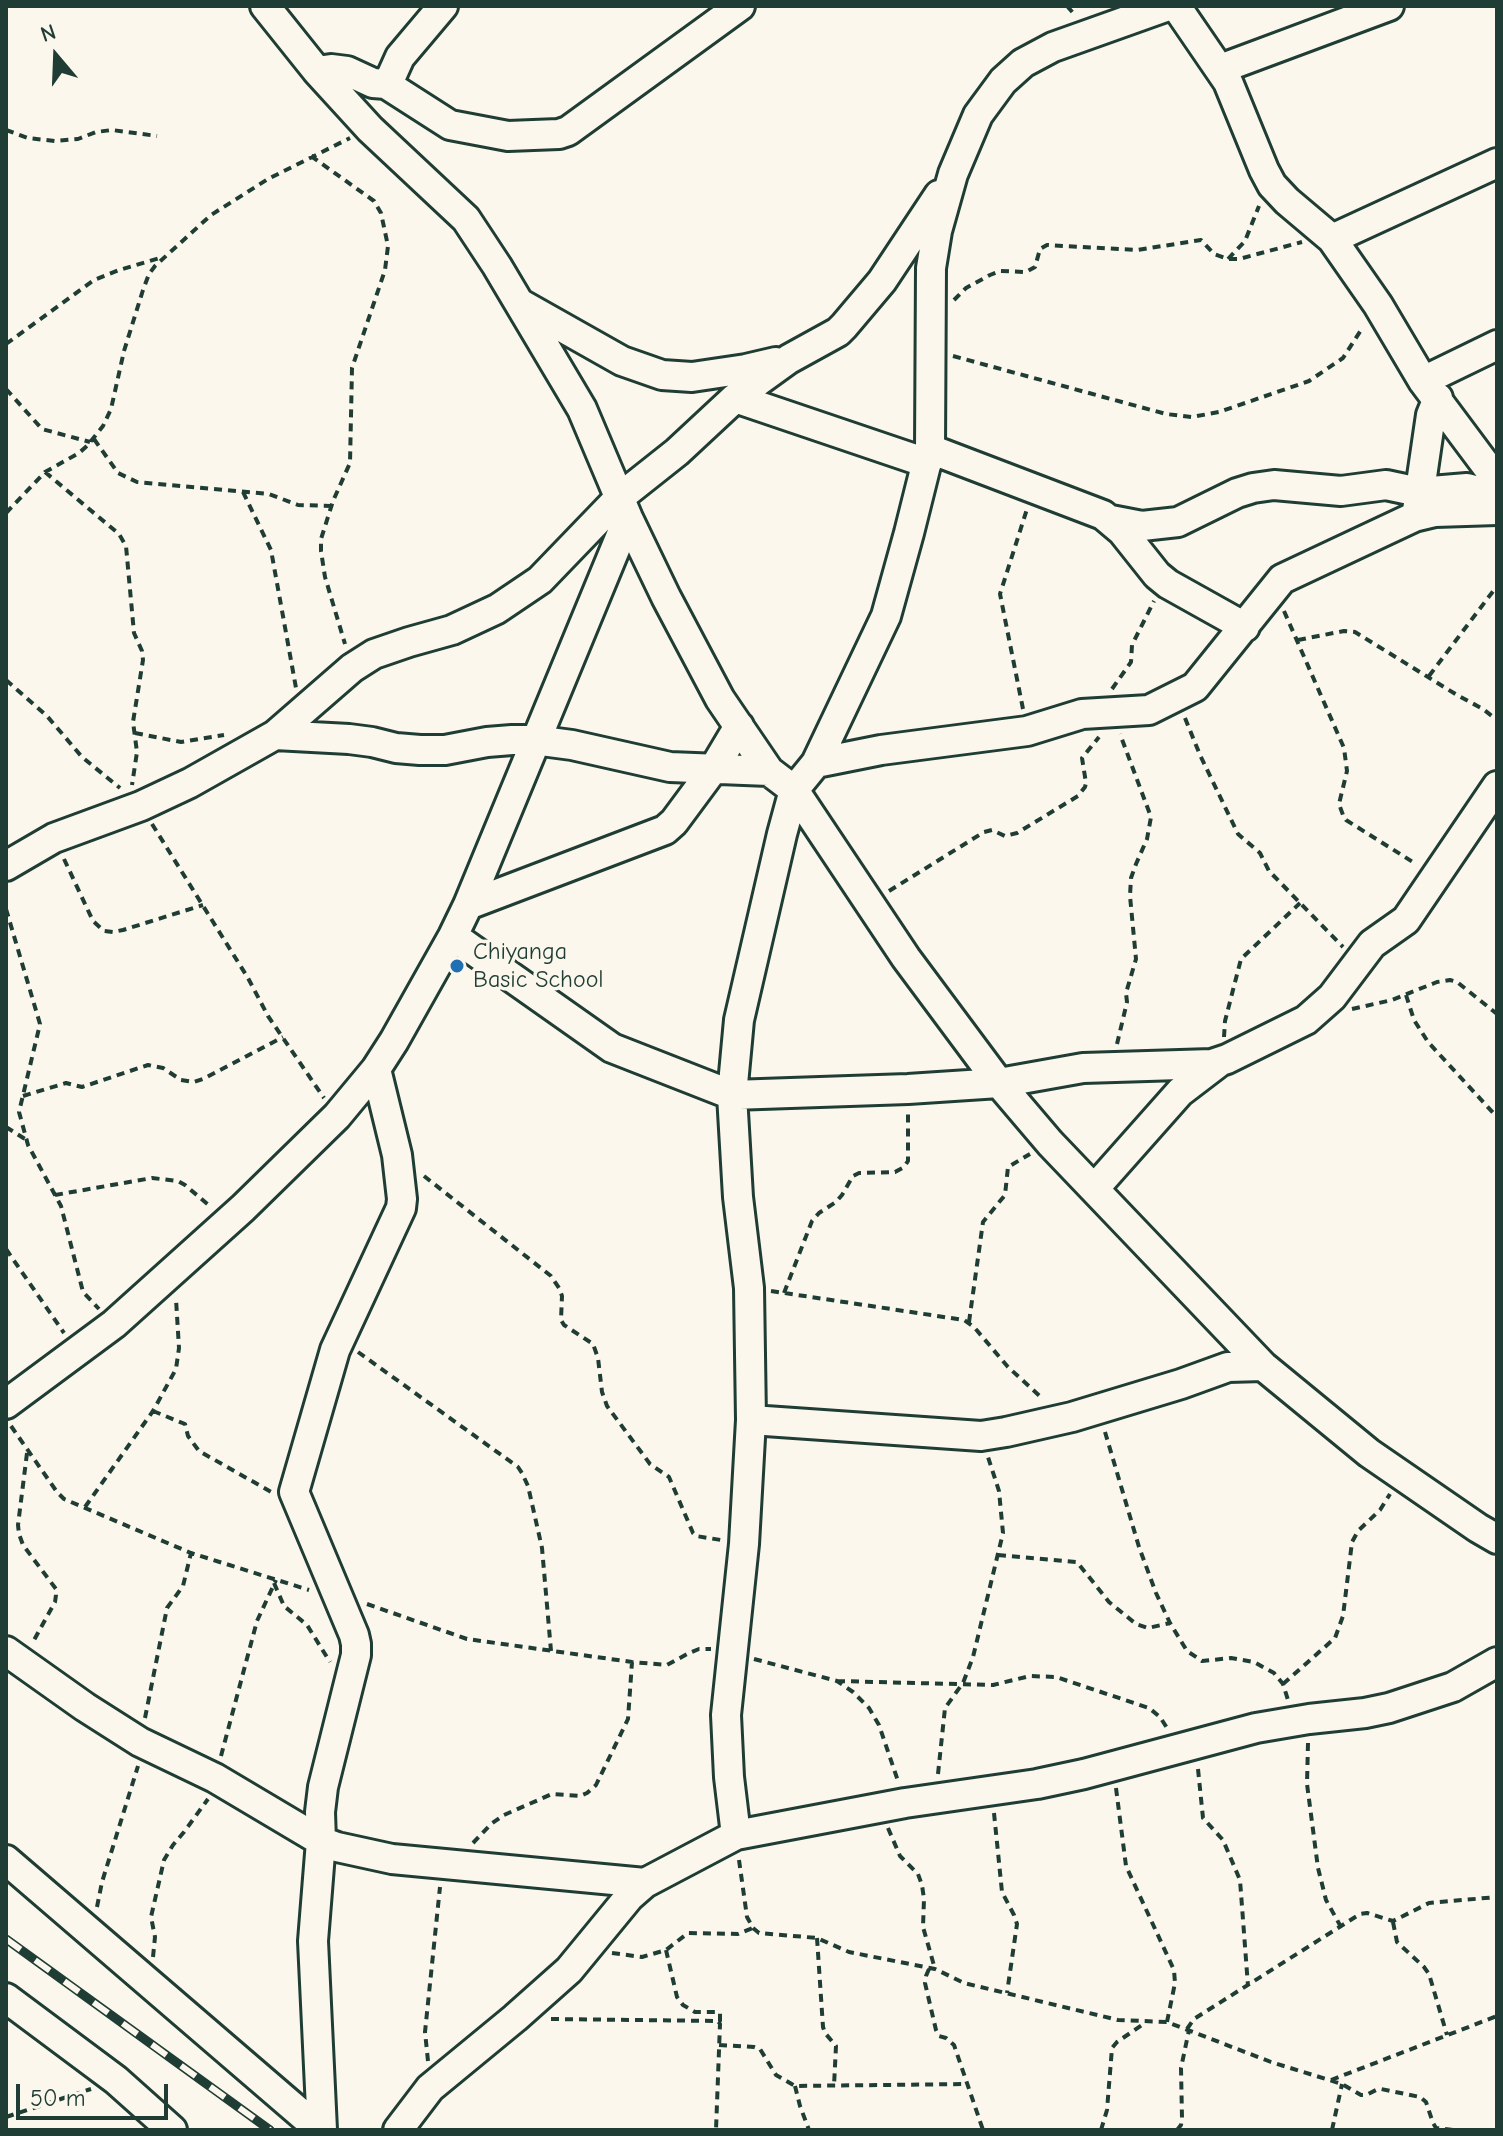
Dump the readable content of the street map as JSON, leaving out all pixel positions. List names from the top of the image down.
{
  "places": ["Chiyanga Basic School"],
  "scale_bar": "50 m",
  "north": "top"
}
